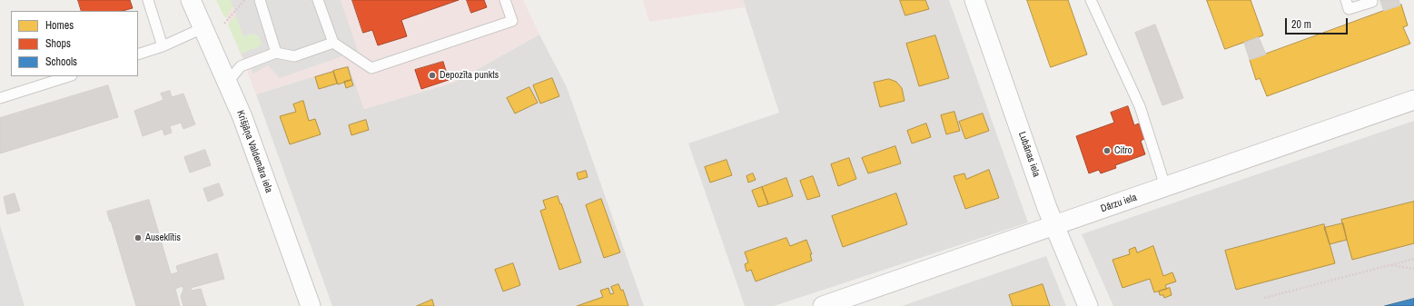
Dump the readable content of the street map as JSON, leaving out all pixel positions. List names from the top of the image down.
{
  "streets": {
    "street": ["Krišjāņa Valdemāra iela", "Lubānas iela", "Dārzu iela"]
  },
  "crossings": [
    ["Lubānas iela", "Dārzu iela"]
  ],
  "places": ["Depozīta punkts", "Citro", "Auseklītis"],
  "legend": ["Homes", "Shops", "Schools"],
  "scale_bar": "20 m"
}
